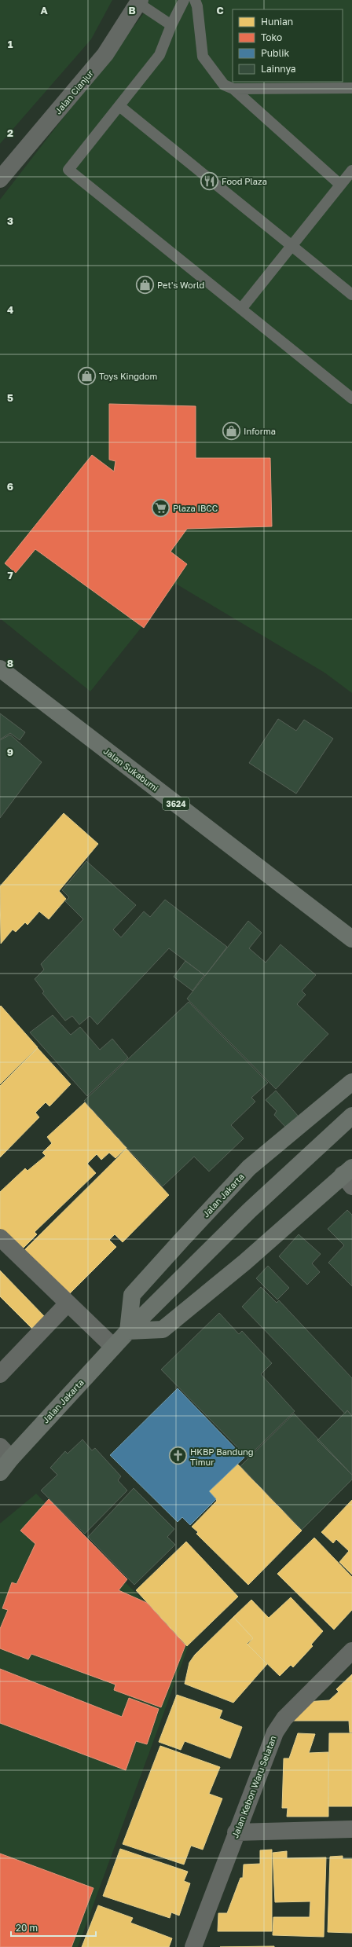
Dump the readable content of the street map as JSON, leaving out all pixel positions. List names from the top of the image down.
{
  "streets": {
    "main road": ["Jalan Sukabumi", "3624", "Jalan Jakarta"],
    "street": ["Jalan Cianjur", "Jalan Kebon Waru Selatan"]
  },
  "places": {
    "restaurant": ["Food Plaza"],
    "shop": ["Pet's World", "Toys Kingdom", "Informa"],
    "supermarket": ["Plaza IBCC"],
    "church": ["HKBP Bandung Timur"]
  },
  "legend": [
    "Hunian",
    "Toko",
    "Publik",
    "Lainnya"
  ],
  "scale_bar": "20 m",
  "grid": {
    "columns": ["A", "B", "C"],
    "rows": [
      "1",
      "2",
      "3",
      "4",
      "5",
      "6",
      "7",
      "8",
      "9"
    ]
  }
}
